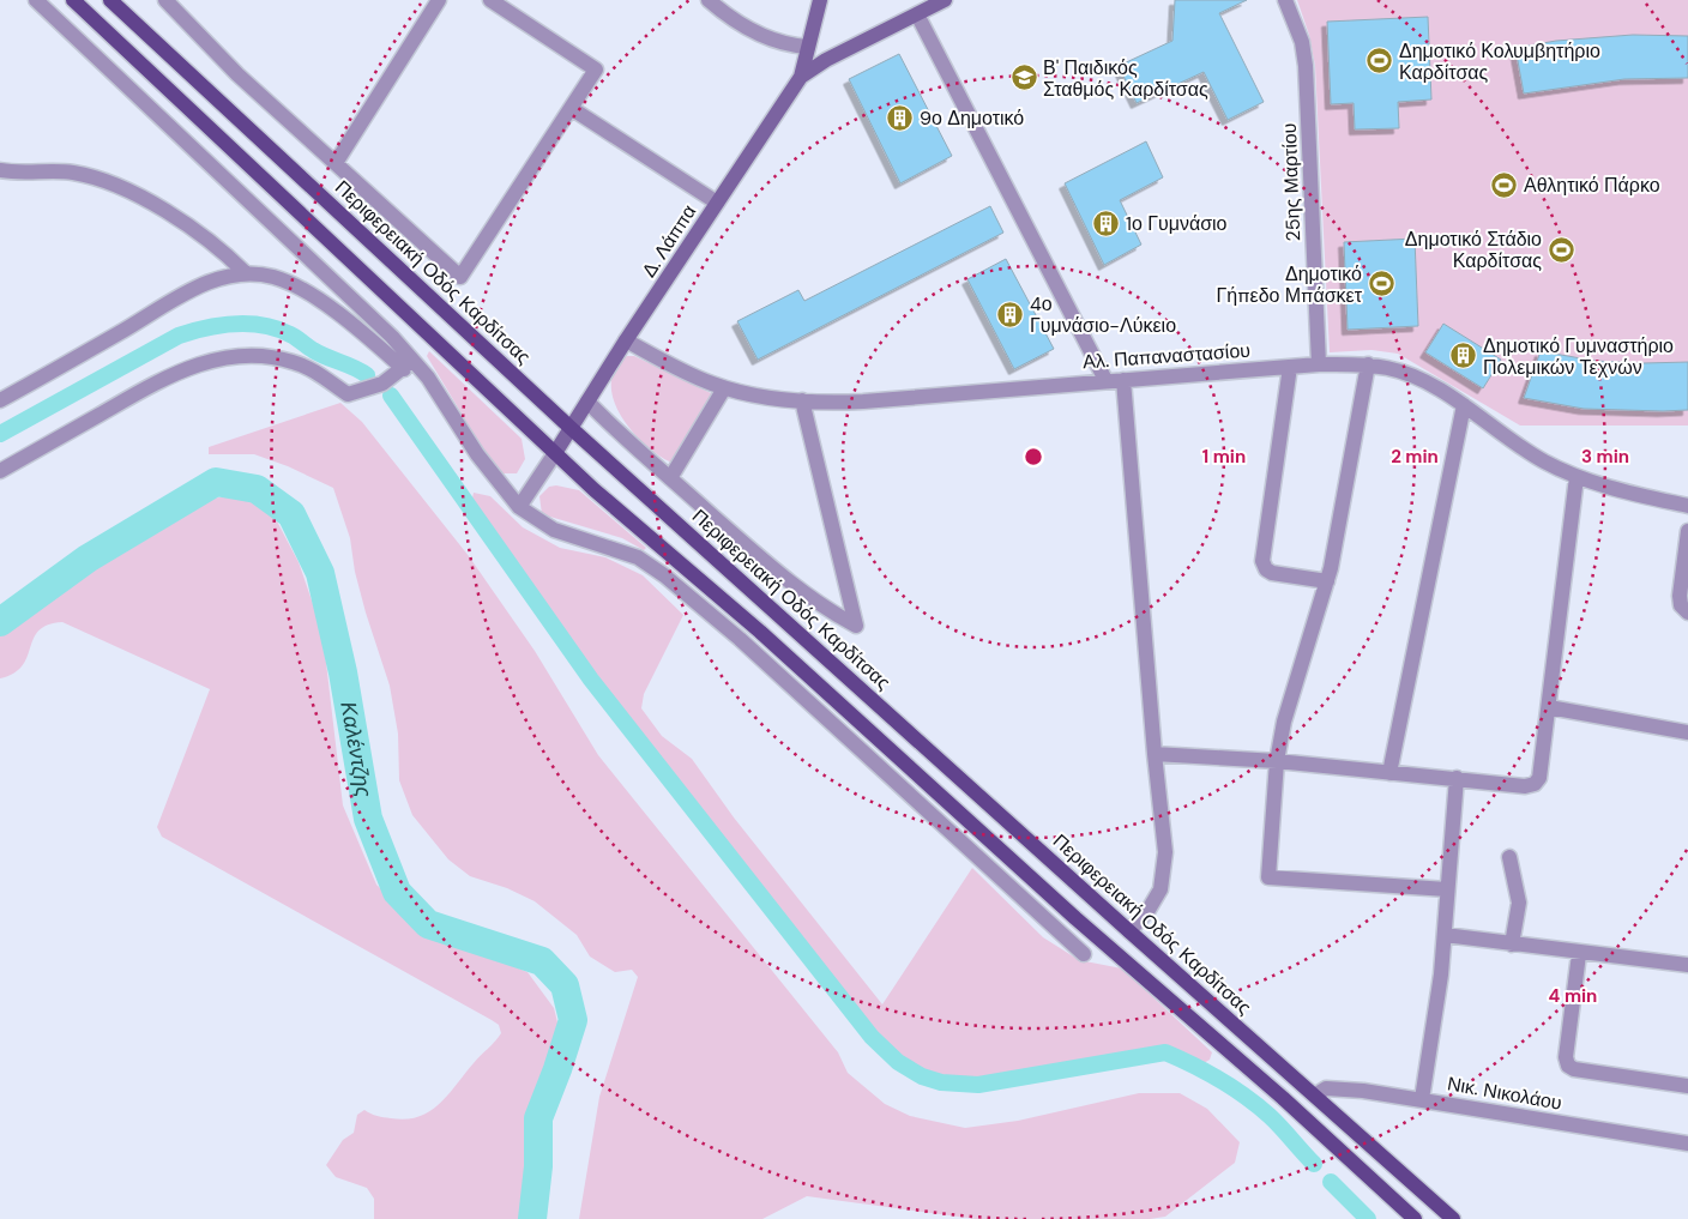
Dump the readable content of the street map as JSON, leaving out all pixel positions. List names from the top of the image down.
{
  "streets": {
    "main road": ["Περιφερειακή Οδός Καρδίτσας"],
    "street": [
      "25ης Μαρτίου",
      "Δ. Λάππα",
      "Αλ. Παπαναστασίου",
      "Νικ. Νικολάου"
    ]
  },
  "crossings": [
    ["25ης Μαρτίου", "Αλ. Παπαναστασίου"],
    ["Δ. Λάππα", "Περιφερειακή Οδός Καρδίτσας"],
    ["Δ. Λάππα", "Αλ. Παπαναστασίου"],
    ["Περιφερειακή Οδός Καρδίτσας", "Νικ. Νικολάου"]
  ],
  "water": ["Καλέντζης"],
  "places": {
    "sports": [
      "Δημοτικό Κολυμβητήριο Καρδίτσας",
      "Αθλητικό Πάρκο",
      "Δημοτικό Στάδιο Καρδίτσας",
      "Δημοτικό Γήπεδο Μπάσκετ"
    ],
    "school or university": ["Β' Παιδικός Σταθμός Καρδίτσας"],
    "building": [
      "9ο Δημοτικό",
      "1ο Γυμνάσιο",
      "4ο Γυμνάσιο-Λύκειο",
      "Δημοτικό Γυμναστήριο Πολεμικών Τεχνών"
    ]
  },
  "rings": [
    "1 min",
    "2 min",
    "3 min",
    "4 min"
  ]
}
